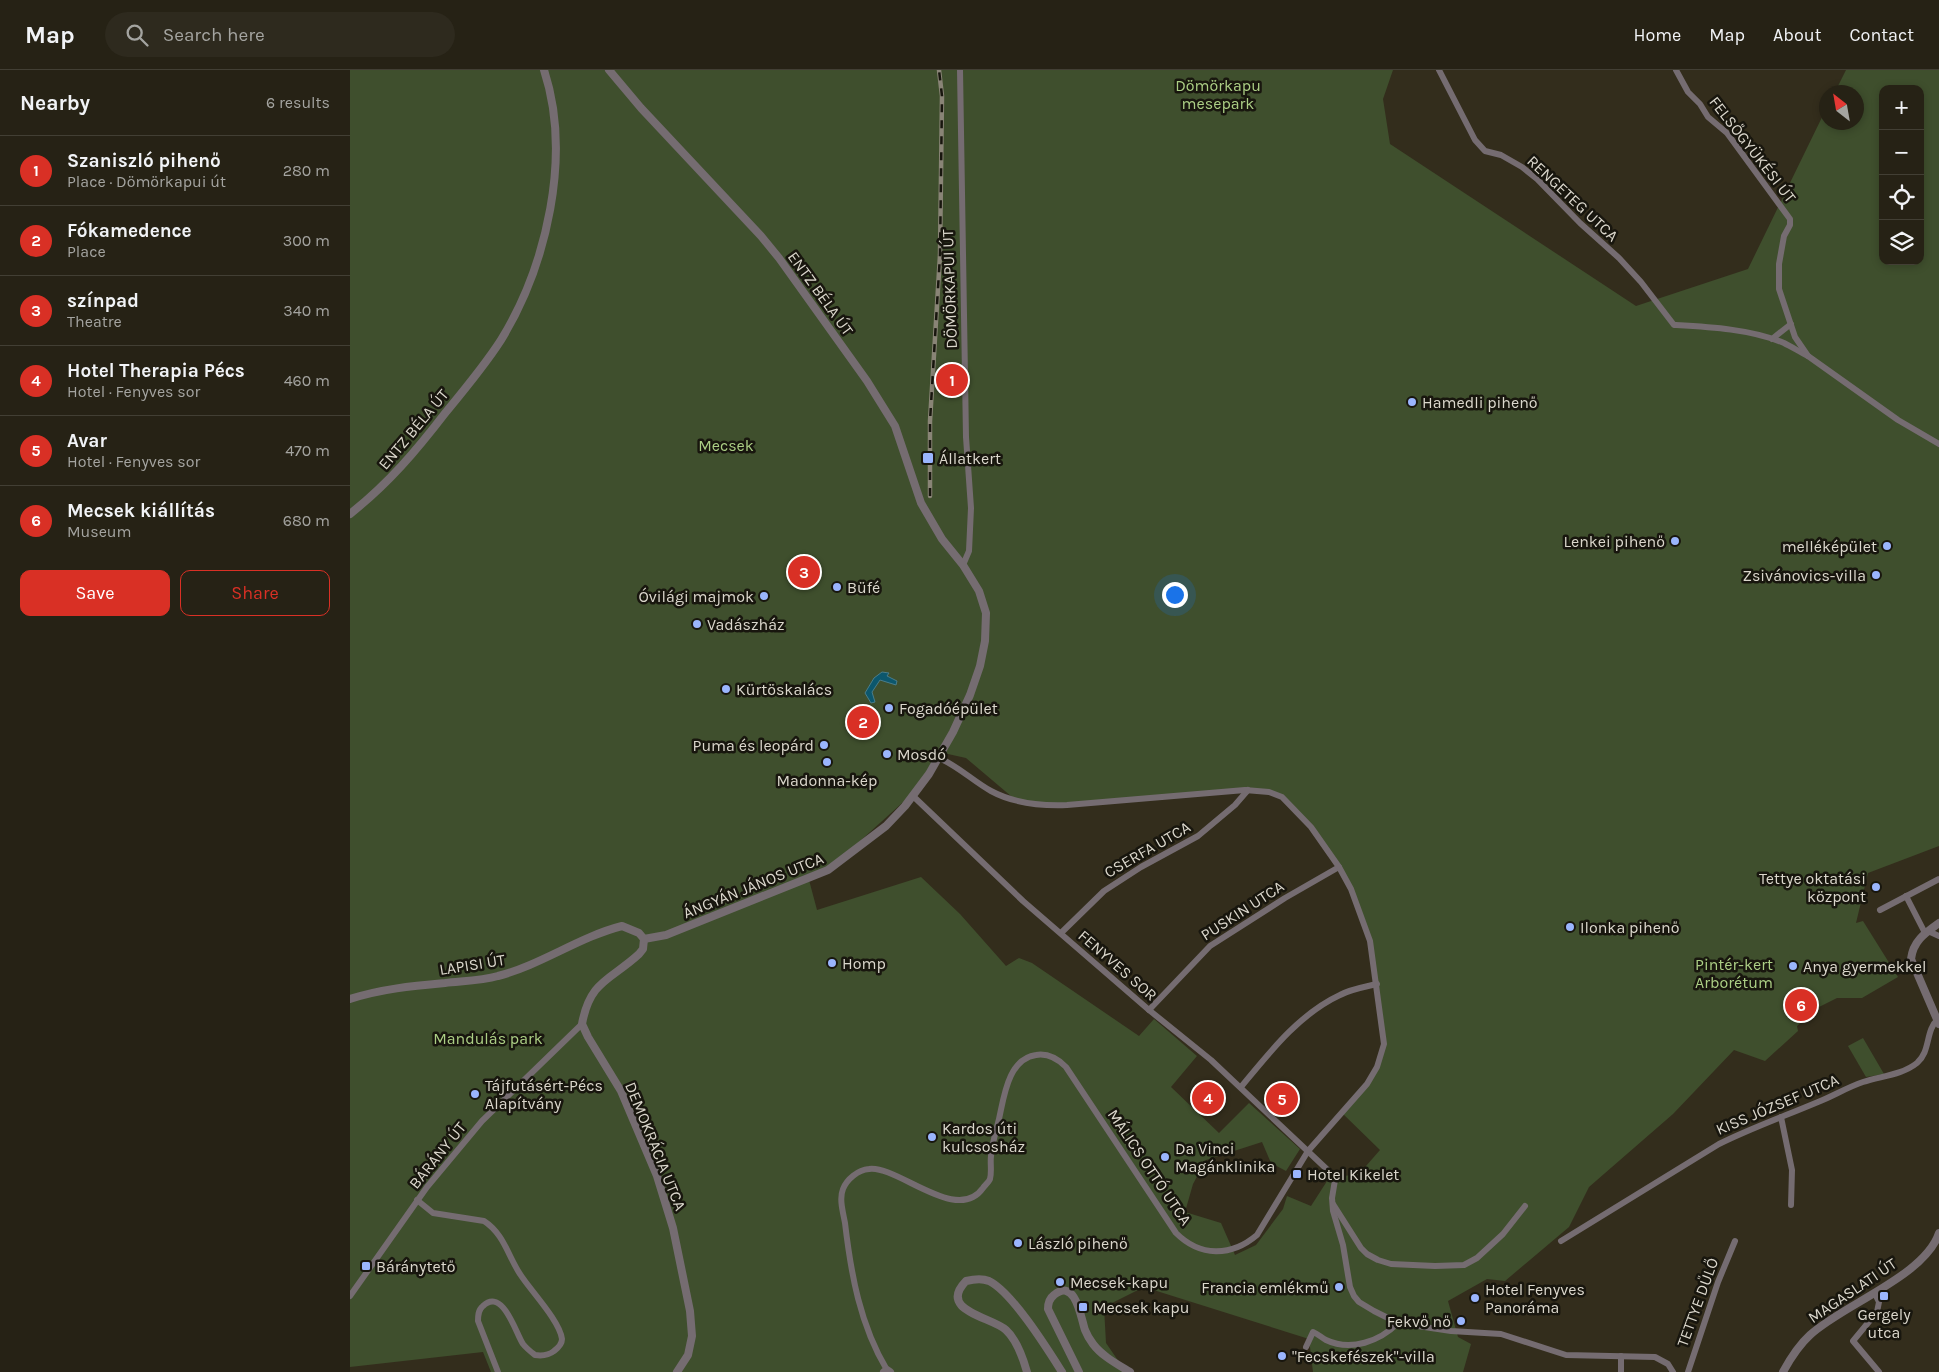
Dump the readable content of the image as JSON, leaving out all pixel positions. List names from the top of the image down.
{
  "streets": {
    "street": [
      "FELSŐGYÜKÉSI ÚT",
      "RENGETEG UTCA",
      "DÖMÖRKAPUI ÚT",
      "ENTZ BÉLA ÚT",
      "CSERFA UTCA",
      "ÁNGYÁN JÁNOS UTCA",
      "PUSKIN UTCA",
      "LAPISI ÚT",
      "FENYVES SOR",
      "KISS JÓZSEF UTCA",
      "DEMOKRÁCIA UTCA",
      "BÁRÁNY ÚT",
      "MÁLICS OTTÓ UTCA",
      "MAGASLATI ÚT",
      "TETTYE DŰLŐ"
    ]
  },
  "crossings": [
    ["DÖMÖRKAPUI ÚT", "ENTZ BÉLA ÚT"],
    ["DÖMÖRKAPUI ÚT", "ÁNGYÁN JÁNOS UTCA"],
    ["ENTZ BÉLA ÚT", "ÁNGYÁN JÁNOS UTCA"],
    ["CSERFA UTCA", "FENYVES SOR"],
    ["CSERFA UTCA", "MÁLICS OTTÓ UTCA"],
    ["ÁNGYÁN JÁNOS UTCA", "LAPISI ÚT"],
    ["ÁNGYÁN JÁNOS UTCA", "FENYVES SOR"],
    ["ÁNGYÁN JÁNOS UTCA", "MÁLICS OTTÓ UTCA"],
    ["PUSKIN UTCA", "FENYVES SOR"],
    ["PUSKIN UTCA", "MÁLICS OTTÓ UTCA"],
    ["FENYVES SOR", "MÁLICS OTTÓ UTCA"],
    ["DEMOKRÁCIA UTCA", "BÁRÁNY ÚT"]
  ],
  "parks": [
    "Dömörkapu mesepark",
    "Mecsek",
    "Pintér-kert Arborétum",
    "Mandulás park"
  ],
  "places": {
    "other": [
      "Hamedli pihenő",
      "Lenkei pihenő",
      "melléképület",
      "Zsivánovics-villa",
      "Büfé",
      "Óvilági majmok",
      "Vadászház",
      "Kürtöskalács",
      "Fogadóépület",
      "Puma és leopárd",
      "Mosdó",
      "Madonna-kép",
      "Tettye oktatási központ",
      "Ilonka pihenő",
      "Homp",
      "Anya gyermekkel",
      "Tájfutásért-Pécs Alapítvány",
      "Kardos úti kulcsosház",
      "Da Vinci Magánklinika",
      "László pihenő",
      "Mecsek-kapu",
      "Francia emlékmű",
      "Hotel Fenyves Panoráma",
      "Fekvő nő",
      "\"Fecskefészek\"-villa"
    ],
    "transit": [
      "Állatkert",
      "Hotel Kikelet",
      "Báránytető",
      "Gergely utca",
      "Mecsek kapu"
    ]
  },
  "north": "top left",
  "page": {
    "header": "Map",
    "search": "Search here",
    "nav": [
      "Home",
      "Map",
      "About",
      "Contact"
    ],
    "heading": ["Nearby", "6 results"],
    "map_buttons": ["+", "−"],
    "list": [
      {
        "mark": "1",
        "name": "Szaniszló pihenő",
        "note": "Place · Dömörkapui út",
        "value": "280 m"
      },
      {
        "mark": "2",
        "name": "Fókamedence",
        "note": "Place",
        "value": "300 m"
      },
      {
        "mark": "3",
        "name": "színpad",
        "note": "Theatre",
        "value": "340 m"
      },
      {
        "mark": "4",
        "name": "Hotel Therapia Pécs",
        "note": "Hotel · Fenyves sor",
        "value": "460 m"
      },
      {
        "mark": "5",
        "name": "Avar",
        "note": "Hotel · Fenyves sor",
        "value": "470 m"
      },
      {
        "mark": "6",
        "name": "Mecsek kiállítás",
        "note": "Museum",
        "value": "680 m"
      }
    ],
    "pins": [
      "1",
      "3",
      "2",
      "6",
      "4",
      "5"
    ],
    "buttons": ["Save", "Share"]
  }
}
